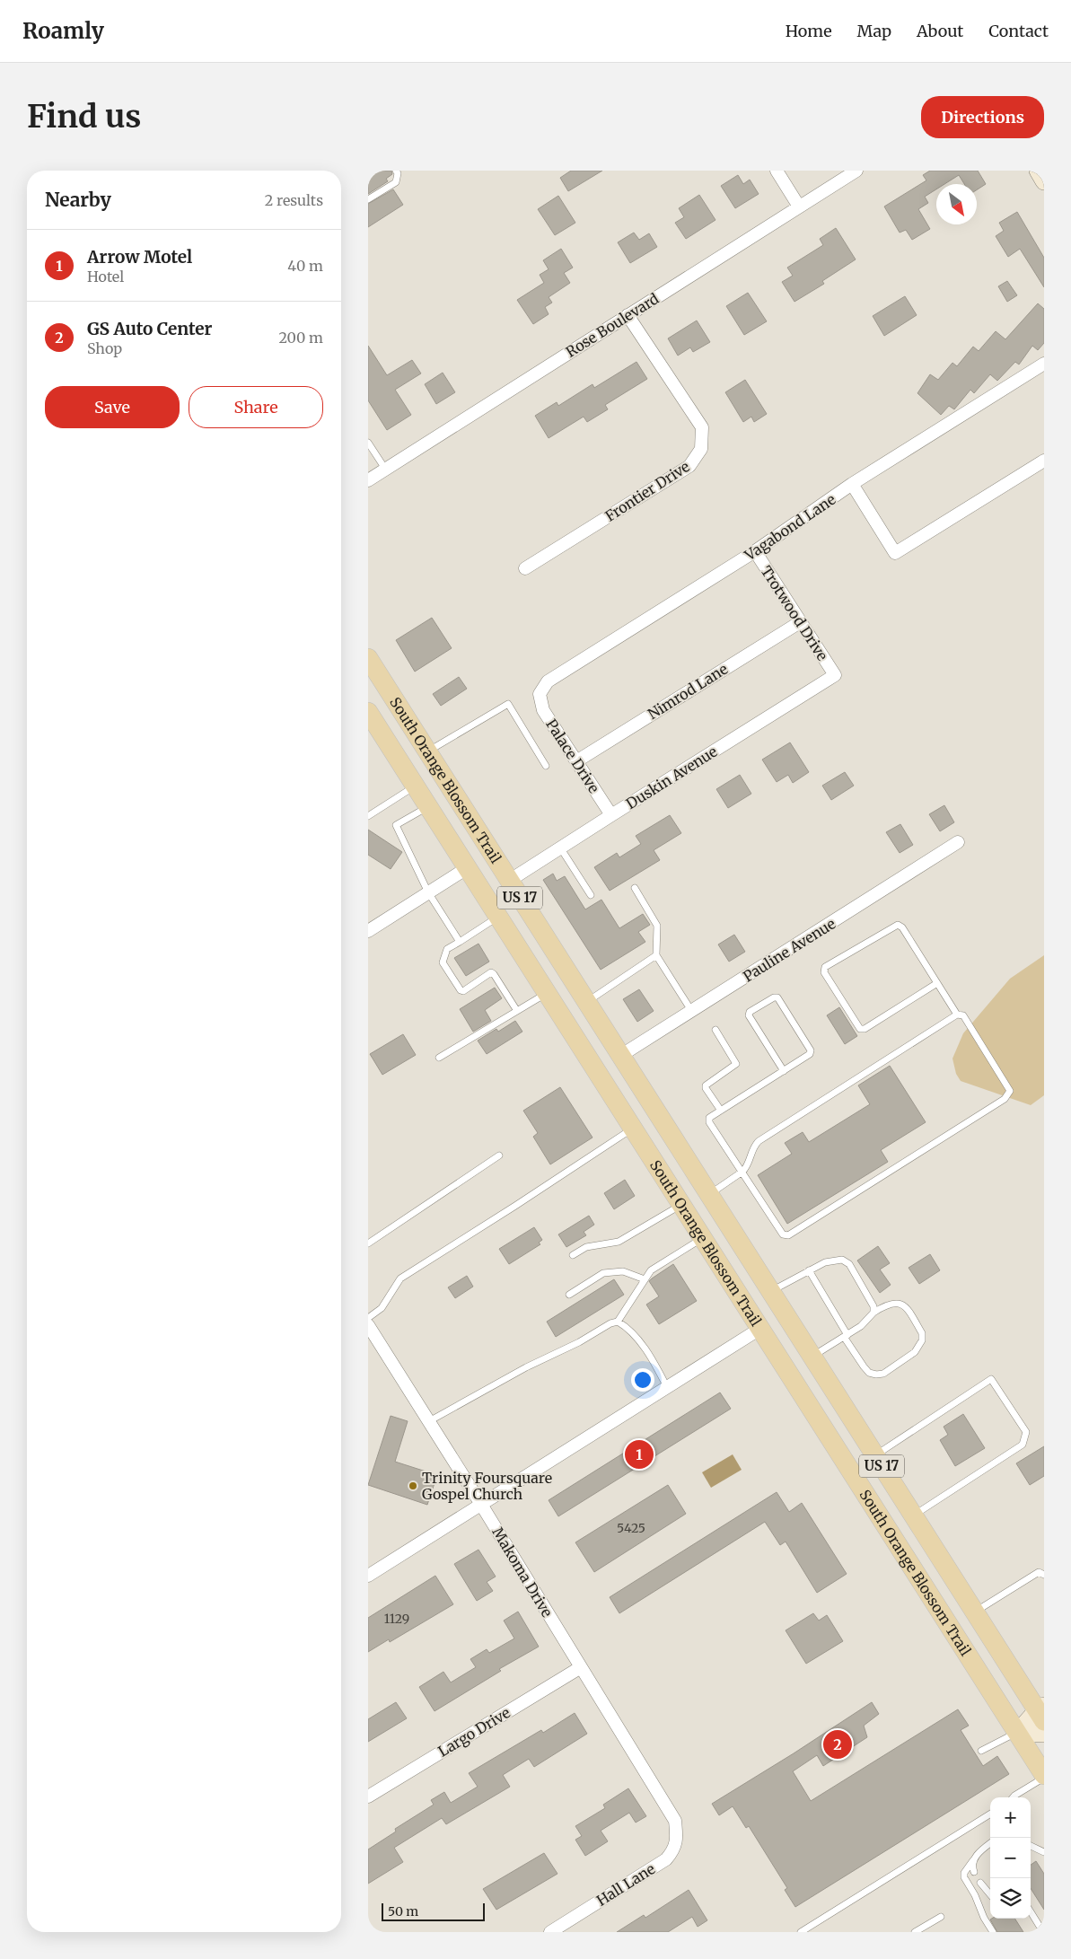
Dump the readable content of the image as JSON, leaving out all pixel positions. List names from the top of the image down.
{
  "streets": {
    "main road": ["South Orange Blossom Trail", "US 17"],
    "street": [
      "Rose Boulevard",
      "Frontier Drive",
      "Vagabond Lane",
      "Trotwood Drive",
      "Nimrod Lane",
      "Palace Drive",
      "Duskin Avenue",
      "Pauline Avenue",
      "Makoma Drive",
      "Largo Drive",
      "Hall Lane"
    ]
  },
  "crossings": [
    ["Rose Boulevard", "Frontier Drive"],
    ["Vagabond Lane", "Trotwood Drive"],
    ["Vagabond Lane", "Palace Drive"],
    ["Trotwood Drive", "Nimrod Lane"],
    ["Trotwood Drive", "Duskin Avenue"],
    ["Nimrod Lane", "Palace Drive"],
    ["Palace Drive", "Duskin Avenue"],
    ["Duskin Avenue", "South Orange Blossom Trail"],
    ["South Orange Blossom Trail", "Pauline Avenue"],
    ["Makoma Drive", "Largo Drive"],
    ["Makoma Drive", "Hall Lane"]
  ],
  "places": ["Trinity Foursquare Gospel Church"],
  "house_numbers": ["5425", "1129"],
  "scale_bar": "50 m",
  "north": "bottom right",
  "page": {
    "header": "Roamly",
    "nav": [
      "Home",
      "Map",
      "About",
      "Contact"
    ],
    "buttons": [
      "Directions",
      ["Save", "Share"]
    ],
    "title": "Find us",
    "heading": ["Nearby", "2 results"],
    "list": [
      {
        "mark": "1",
        "name": "Arrow Motel",
        "note": "Hotel",
        "value": "40 m"
      },
      {
        "mark": "2",
        "name": "GS Auto Center",
        "note": "Shop",
        "value": "200 m"
      }
    ],
    "pins": ["1", "2"],
    "map_buttons": ["+", "−"],
    "scale": "50 m"
  }
}
